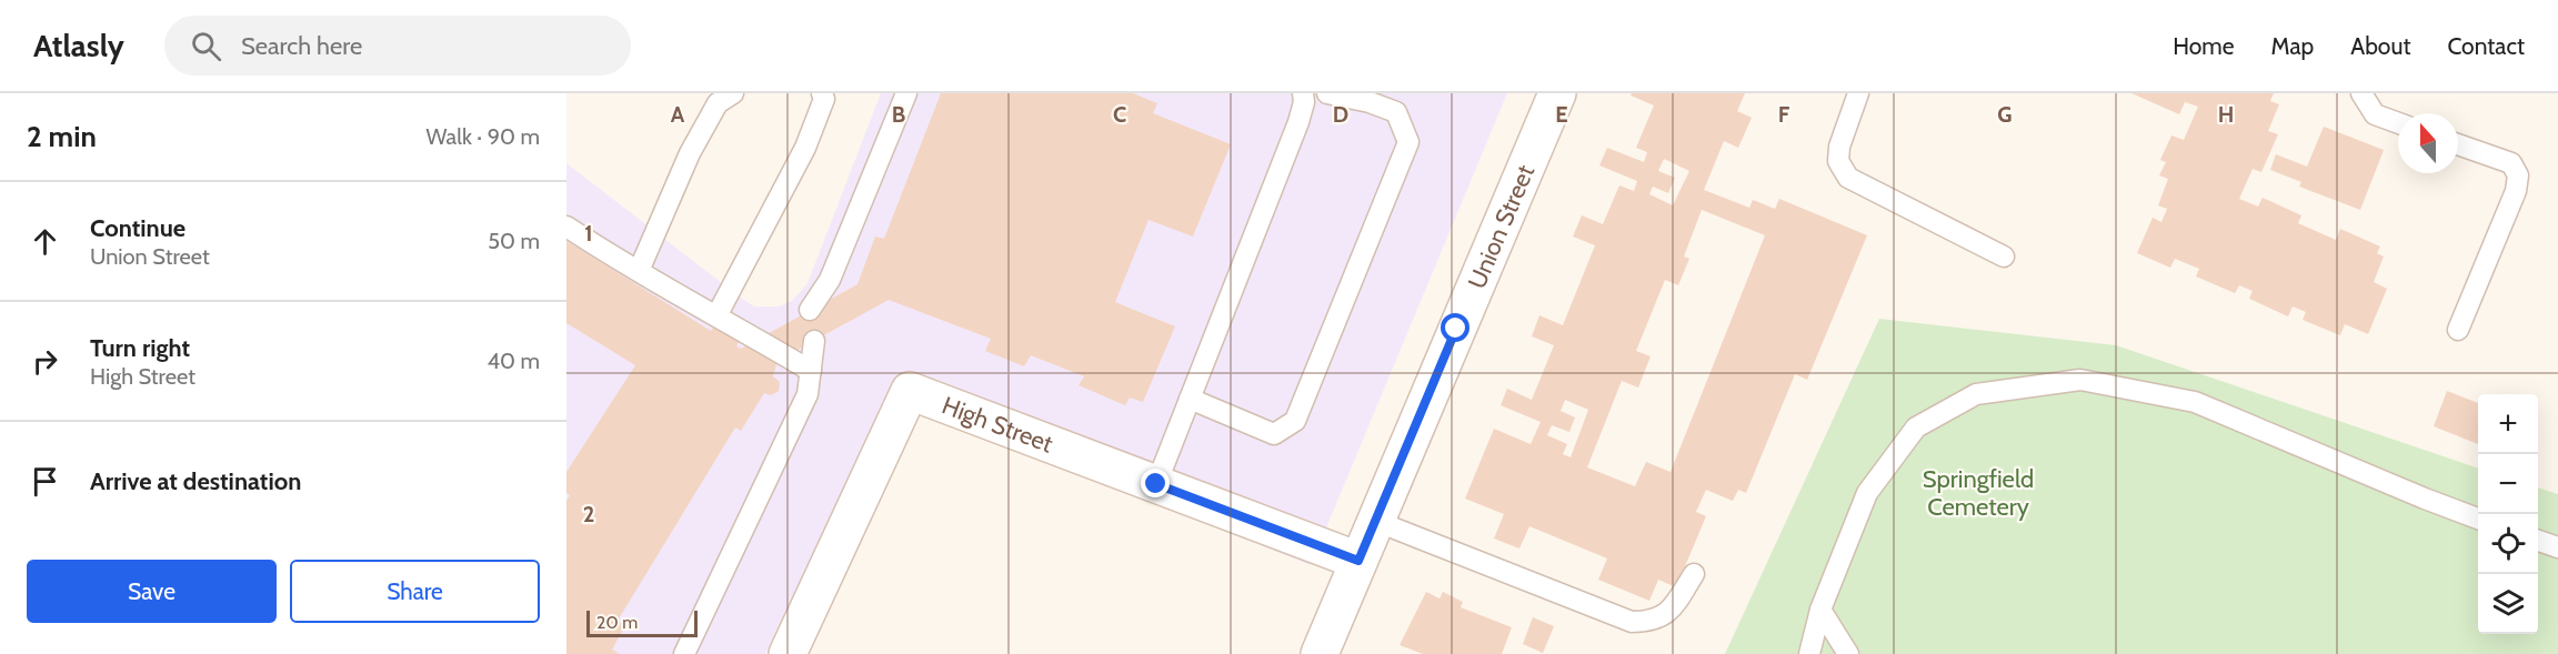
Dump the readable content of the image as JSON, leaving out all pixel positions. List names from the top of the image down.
{
  "streets": {
    "street": ["Union Street", "High Street"]
  },
  "crossings": [
    ["Union Street", "High Street"]
  ],
  "parks": ["Springfield Cemetery"],
  "scale_bar": "20 m",
  "north": "top",
  "page": {
    "header": "Atlasly",
    "search": "Search here",
    "nav": [
      "Home",
      "Map",
      "About",
      "Contact"
    ],
    "heading": ["2 min", "Walk · 90 m"],
    "list": [
      ["Continue", "Union Street", "50 m"],
      ["Turn right", "High Street", "40 m"],
      "Arrive at destination"
    ],
    "map_buttons": ["+", "−"],
    "buttons": ["Save", "Share"],
    "scale": "20 m"
  },
  "grid": {
    "columns": [
      "A",
      "B",
      "C",
      "D",
      "E",
      "F",
      "G",
      "H"
    ],
    "rows": ["1", "2"]
  }
}
